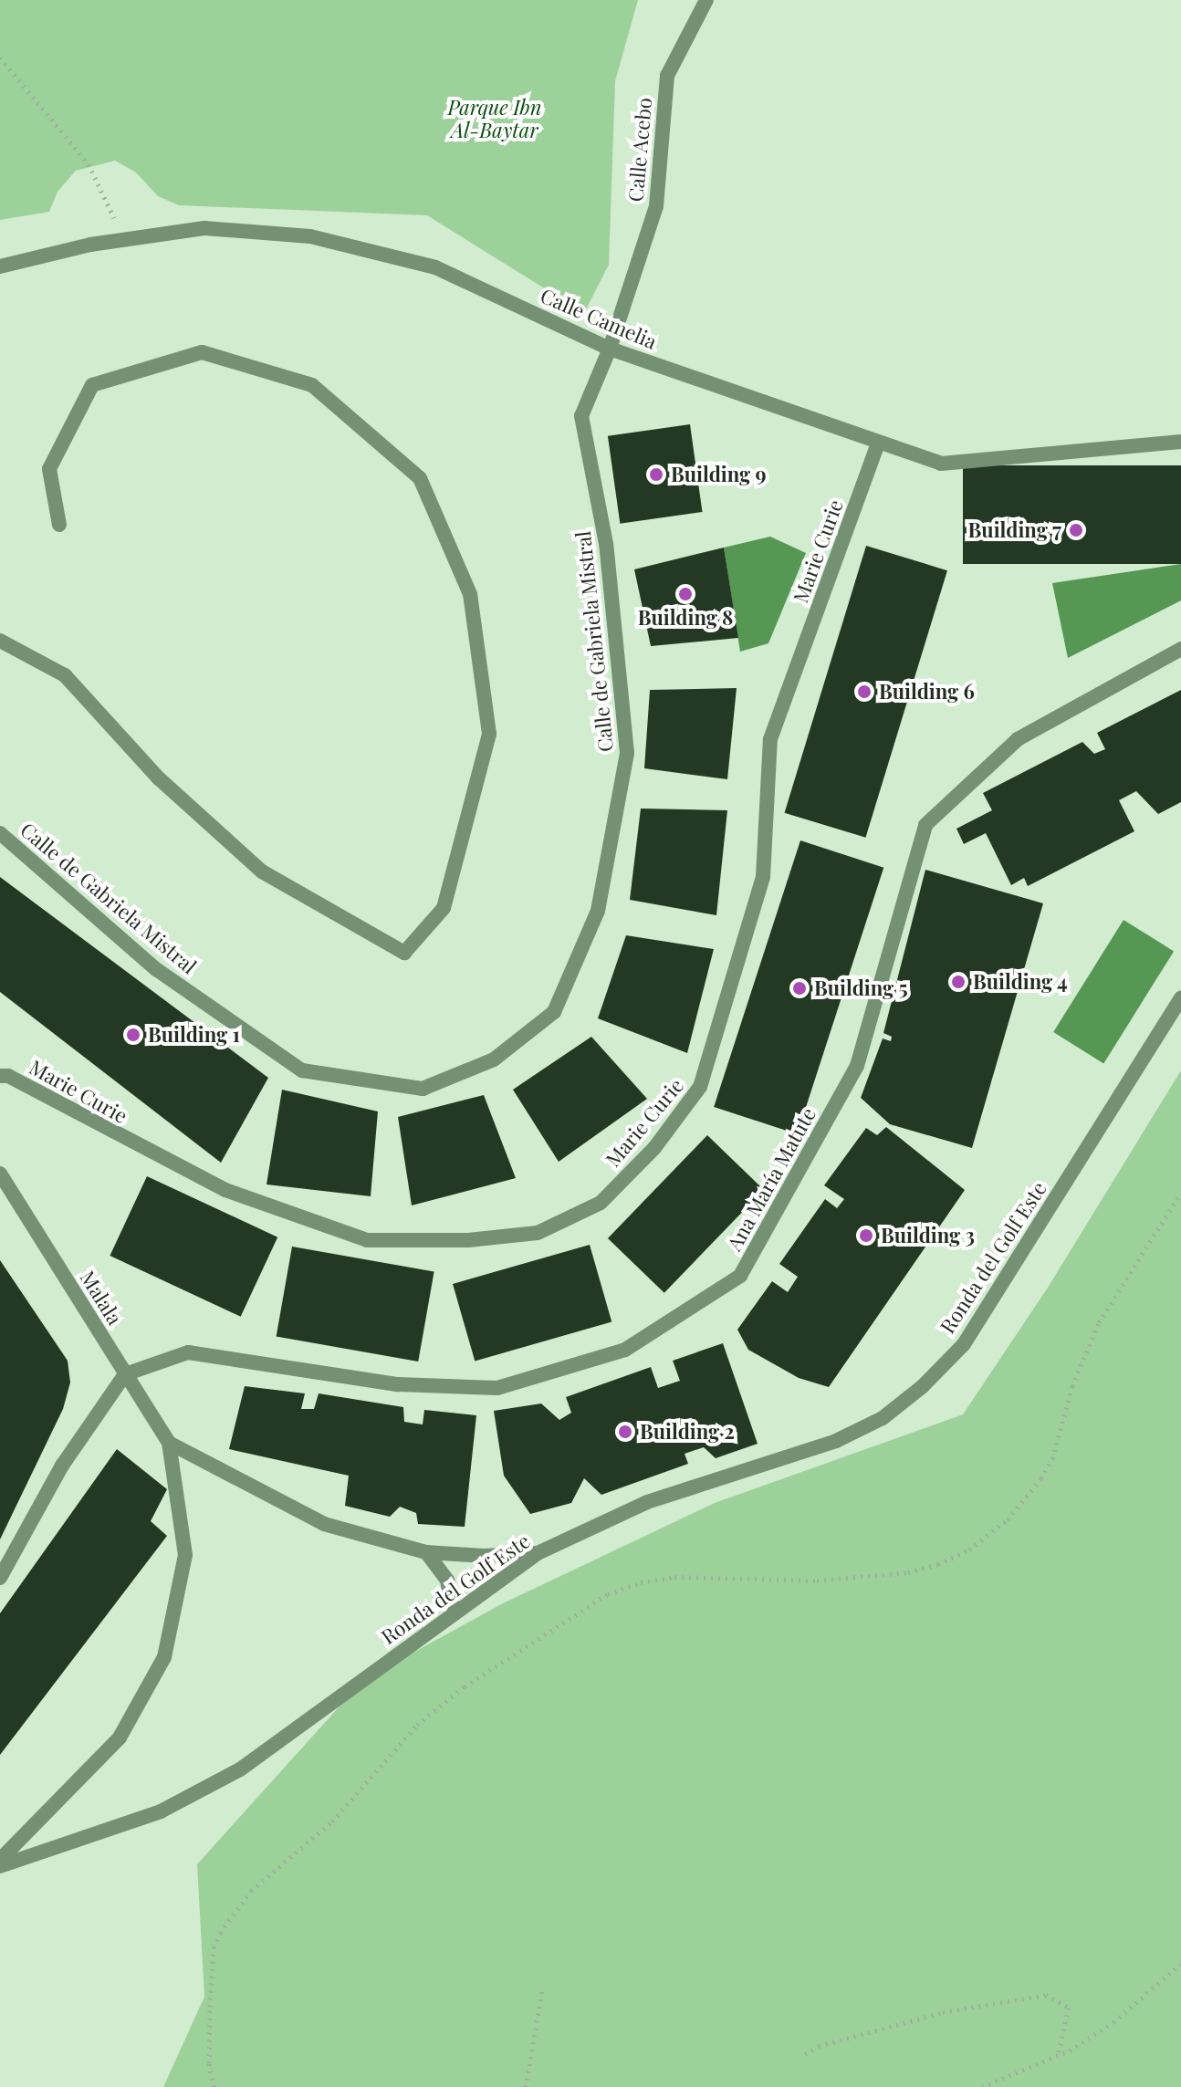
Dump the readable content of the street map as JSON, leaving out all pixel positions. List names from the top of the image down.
{
  "streets": {
    "street": [
      "Calle Acebo",
      "Calle Camelia",
      "Marie Curie",
      "Calle de Gabriela Mistral",
      "Ana María Matute",
      "Ronda del Golf Este",
      "Malala"
    ]
  },
  "crossings": [
    ["Calle Acebo", "Calle Camelia"],
    ["Calle Acebo", "Calle de Gabriela Mistral"],
    ["Calle Camelia", "Marie Curie"],
    ["Calle Camelia", "Calle de Gabriela Mistral"],
    ["Ana María Matute", "Malala"]
  ],
  "parks": ["Parque Ibn Al-Baytar"],
  "places": [
    "Building 9",
    "Building 7",
    "Building 8",
    "Building 6",
    "Building 4",
    "Building 5",
    "Building 1",
    "Building 3",
    "Building 2"
  ]
}
